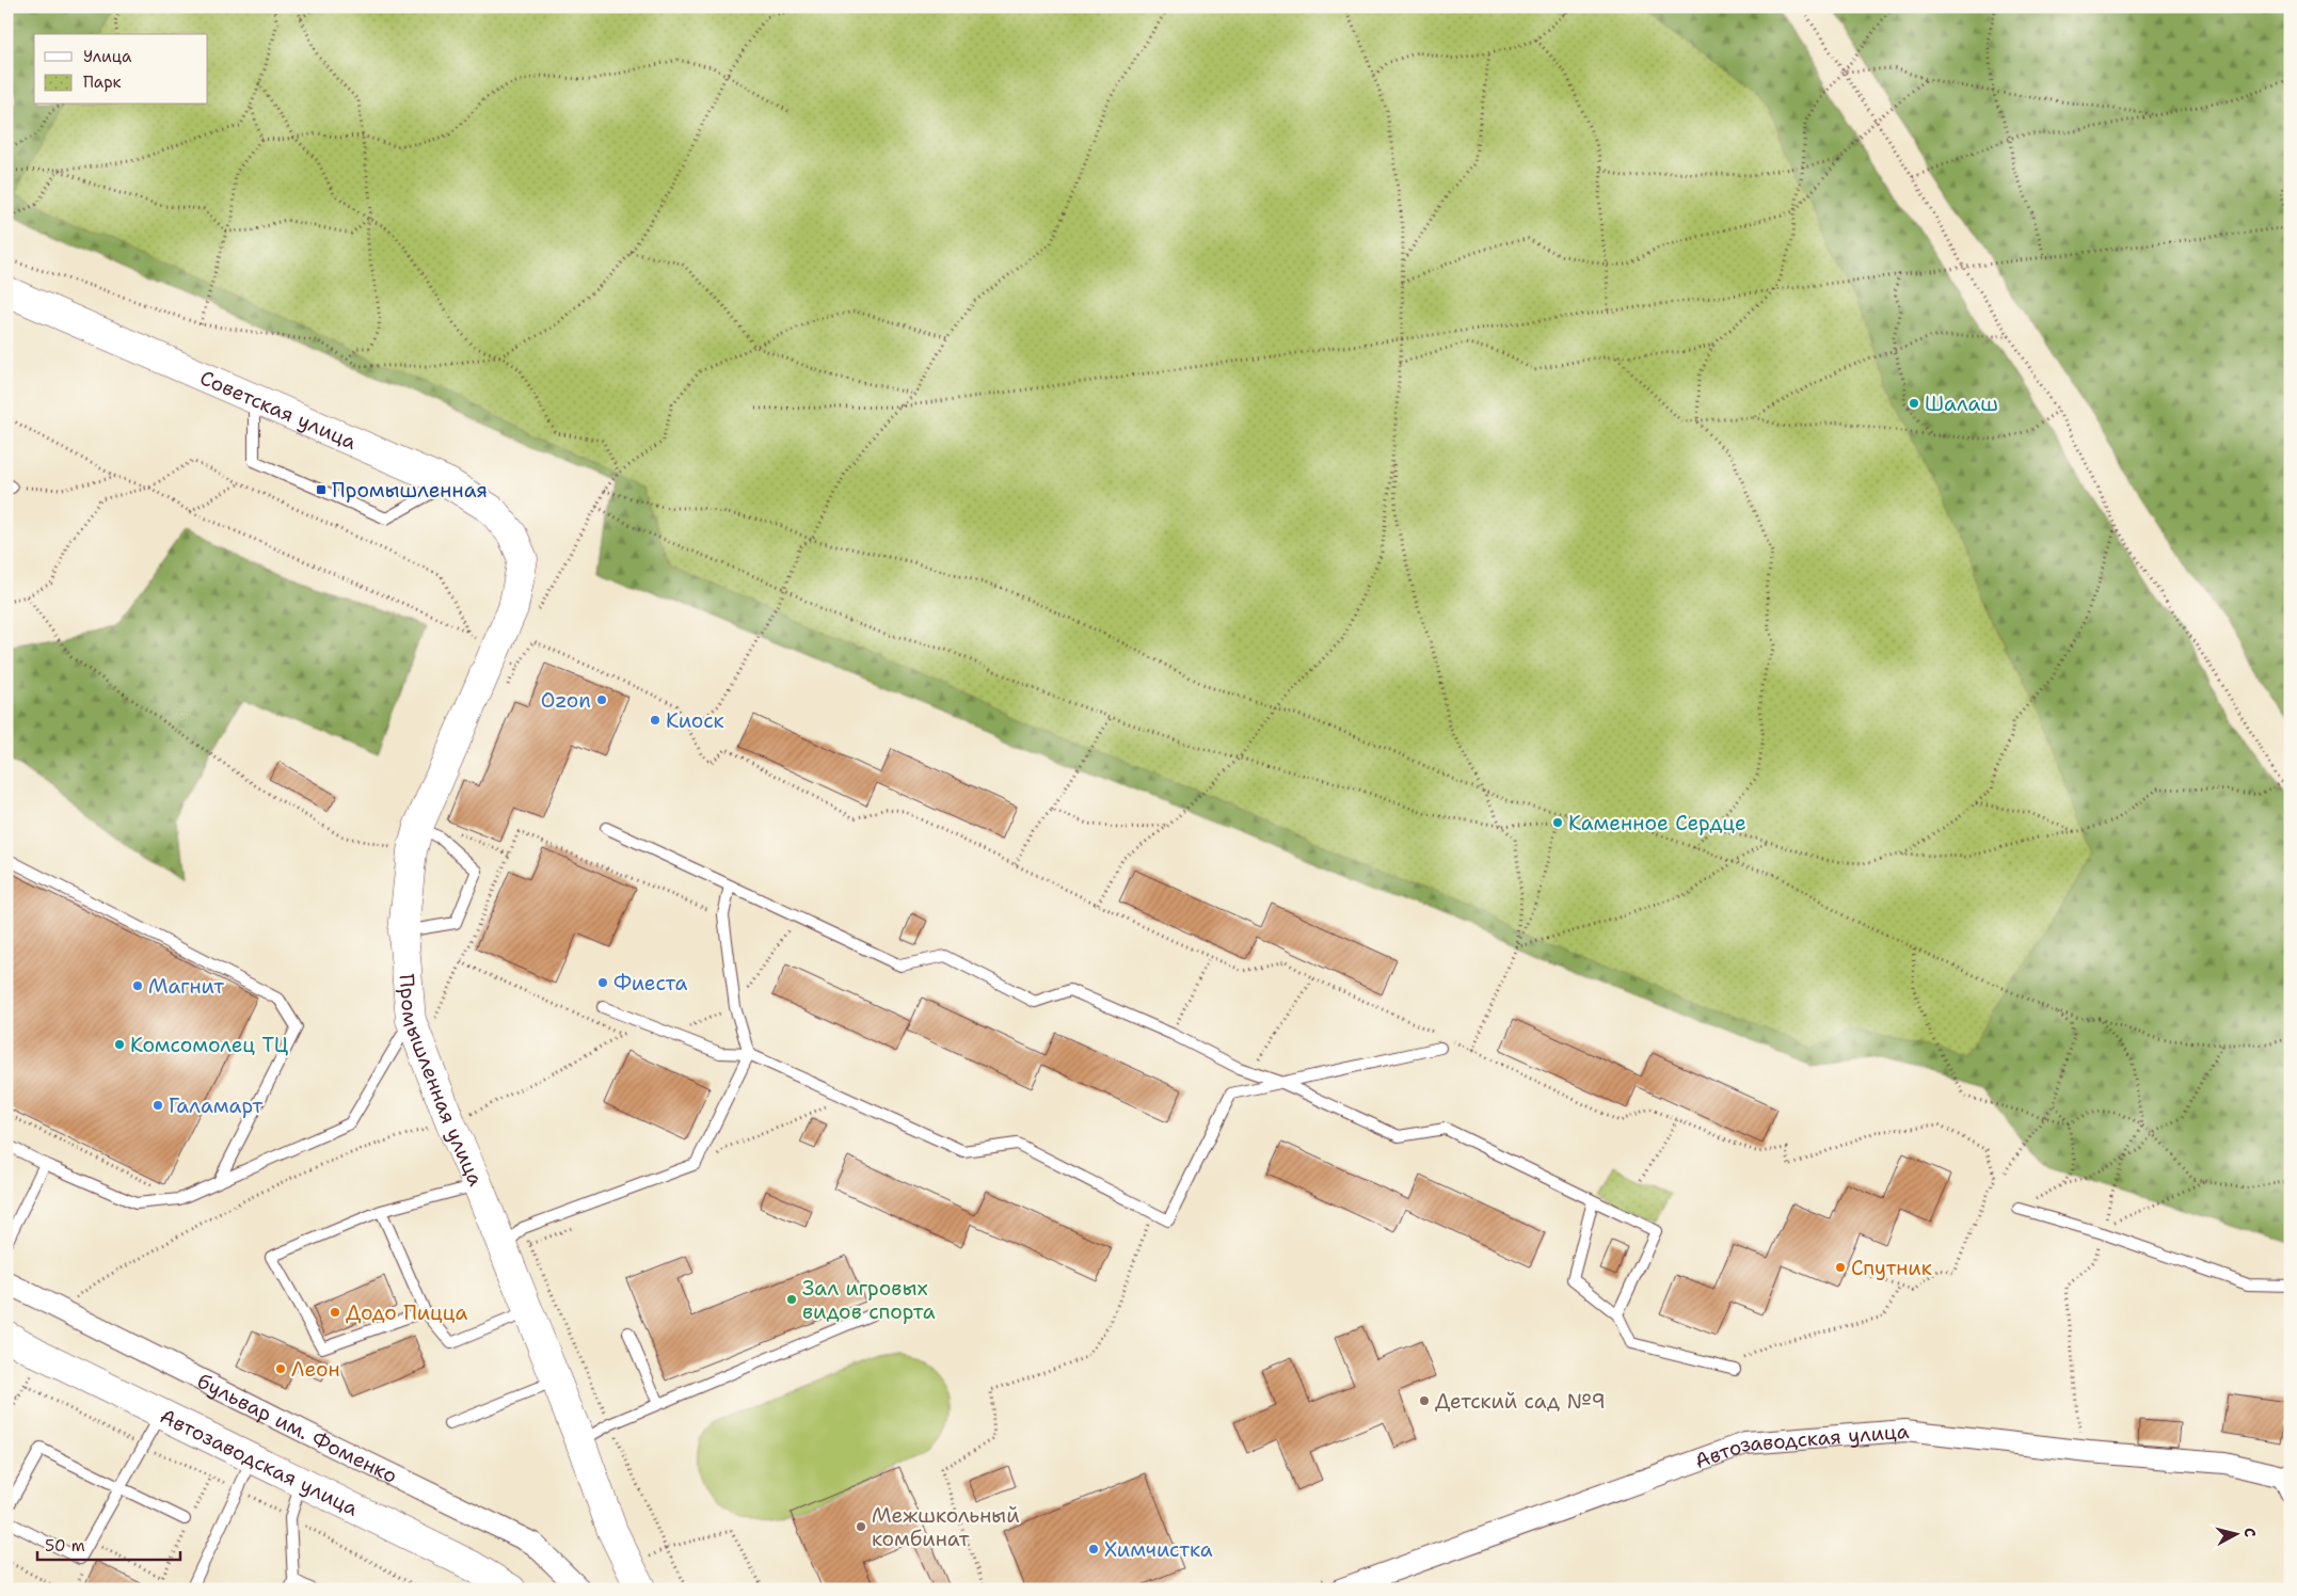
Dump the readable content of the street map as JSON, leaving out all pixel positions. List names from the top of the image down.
{
  "streets": {
    "street": [
      "Советская улица",
      "Промышленная улица",
      "бульвар им. Фоменко",
      "Автозаводская улица"
    ]
  },
  "crossings": [
    ["Советская улица", "Промышленная улица"]
  ],
  "places": {
    "other": [
      "Шалаш",
      "Ozon",
      "Киоск",
      "Каменное Сердце",
      "Фиеста",
      "Магнит",
      "Комсомолец ТЦ",
      "Галамарт",
      "Спутник",
      "Зал игровых видов спорта",
      "Додо Пицца",
      "Леон",
      "Детский сад №9",
      "Межшкольный комбинат",
      "Химчистка"
    ],
    "transit": ["Промышленная"]
  },
  "legend": ["Улица", "Парк"],
  "scale_bar": "50 m",
  "north": "right"
}
